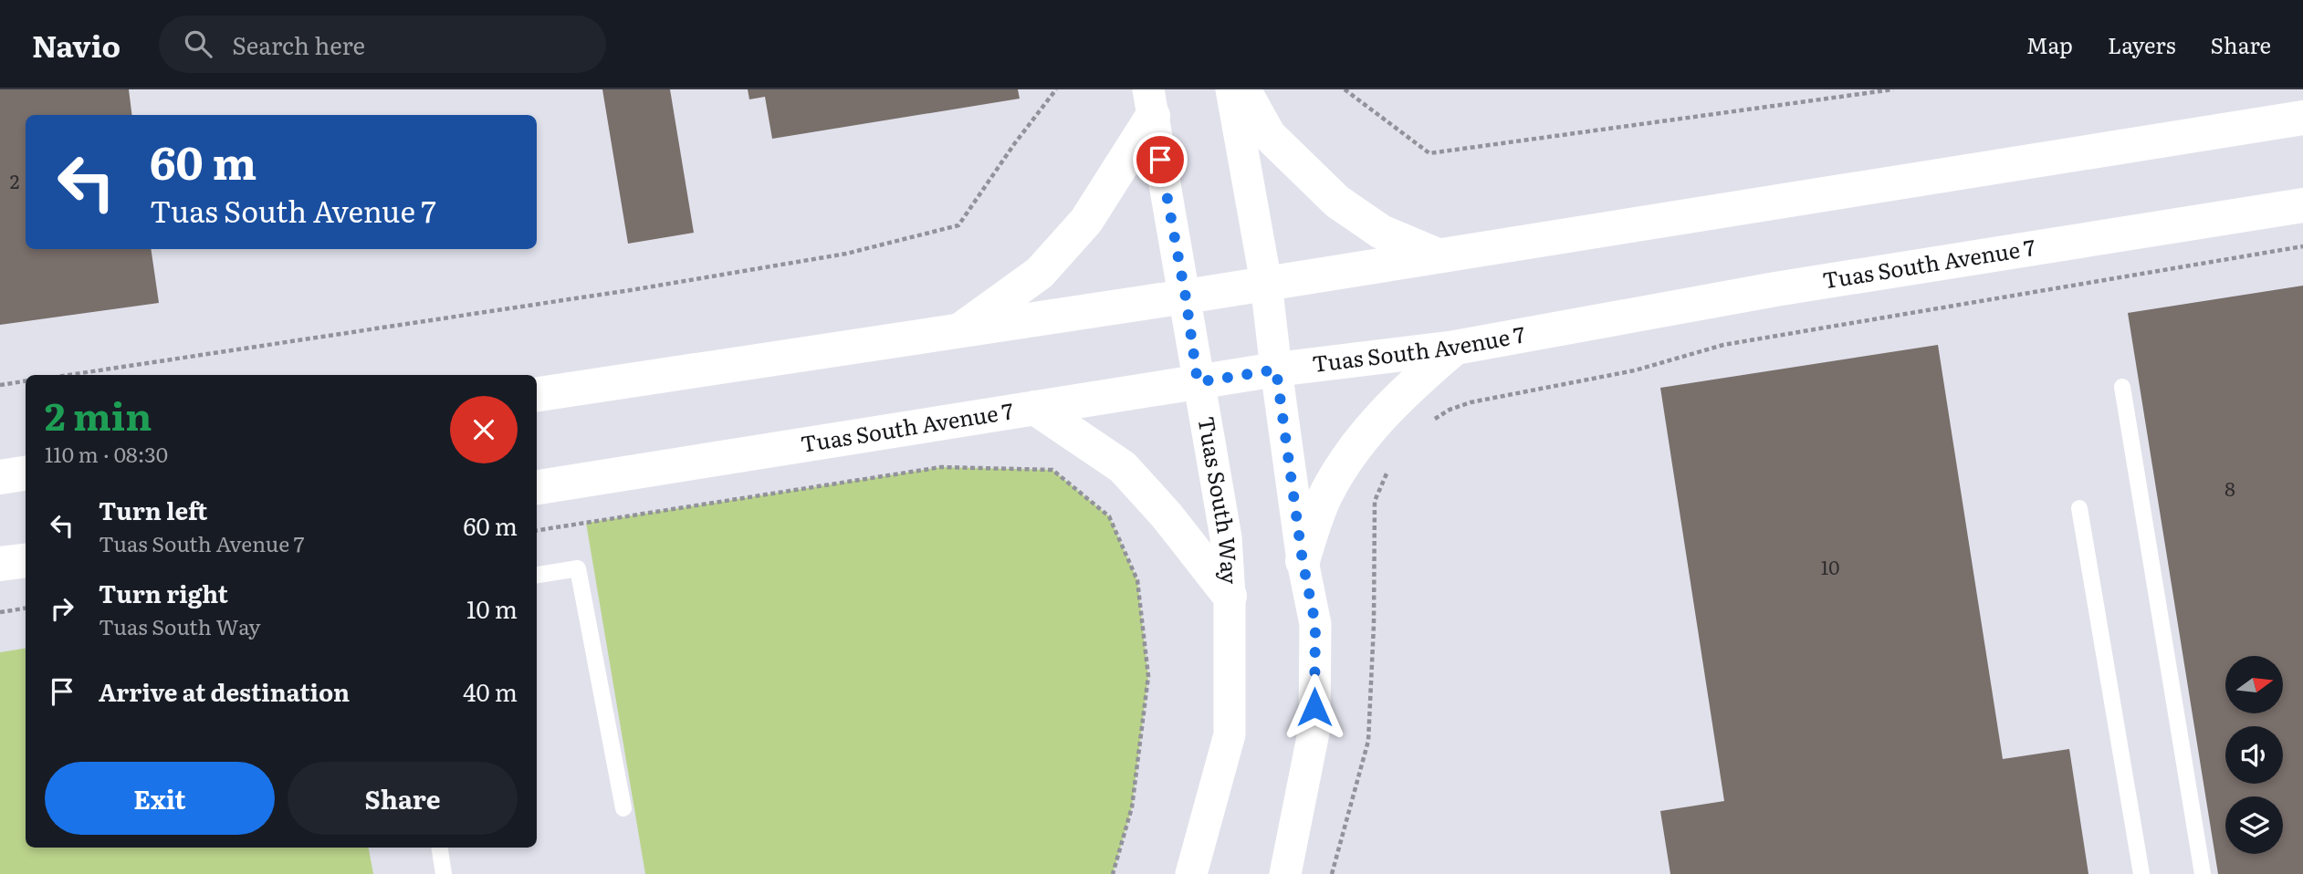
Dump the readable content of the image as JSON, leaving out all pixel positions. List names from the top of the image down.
{
  "streets": {
    "street": ["Tuas South Avenue 7", "Tuas South Way"]
  },
  "crossings": [
    ["Tuas South Avenue 7", "Tuas South Way"]
  ],
  "house_numbers": ["2", "8", "10"],
  "north": "right",
  "page": {
    "header": "Navio",
    "search": "Search here",
    "nav": ["Map", "Layers", "Share"],
    "turn": ["60 m", "Tuas South Avenue 7"],
    "heading": ["2 min", "110 m · 08:30"],
    "list": [
      {
        "name": "Turn left",
        "note": "Tuas South Avenue 7",
        "value": "60 m"
      },
      {
        "name": "Turn right",
        "note": "Tuas South Way",
        "value": "10 m"
      },
      {
        "name": "Arrive at destination",
        "value": "40 m"
      }
    ],
    "buttons": ["Exit", "Share"]
  }
}
